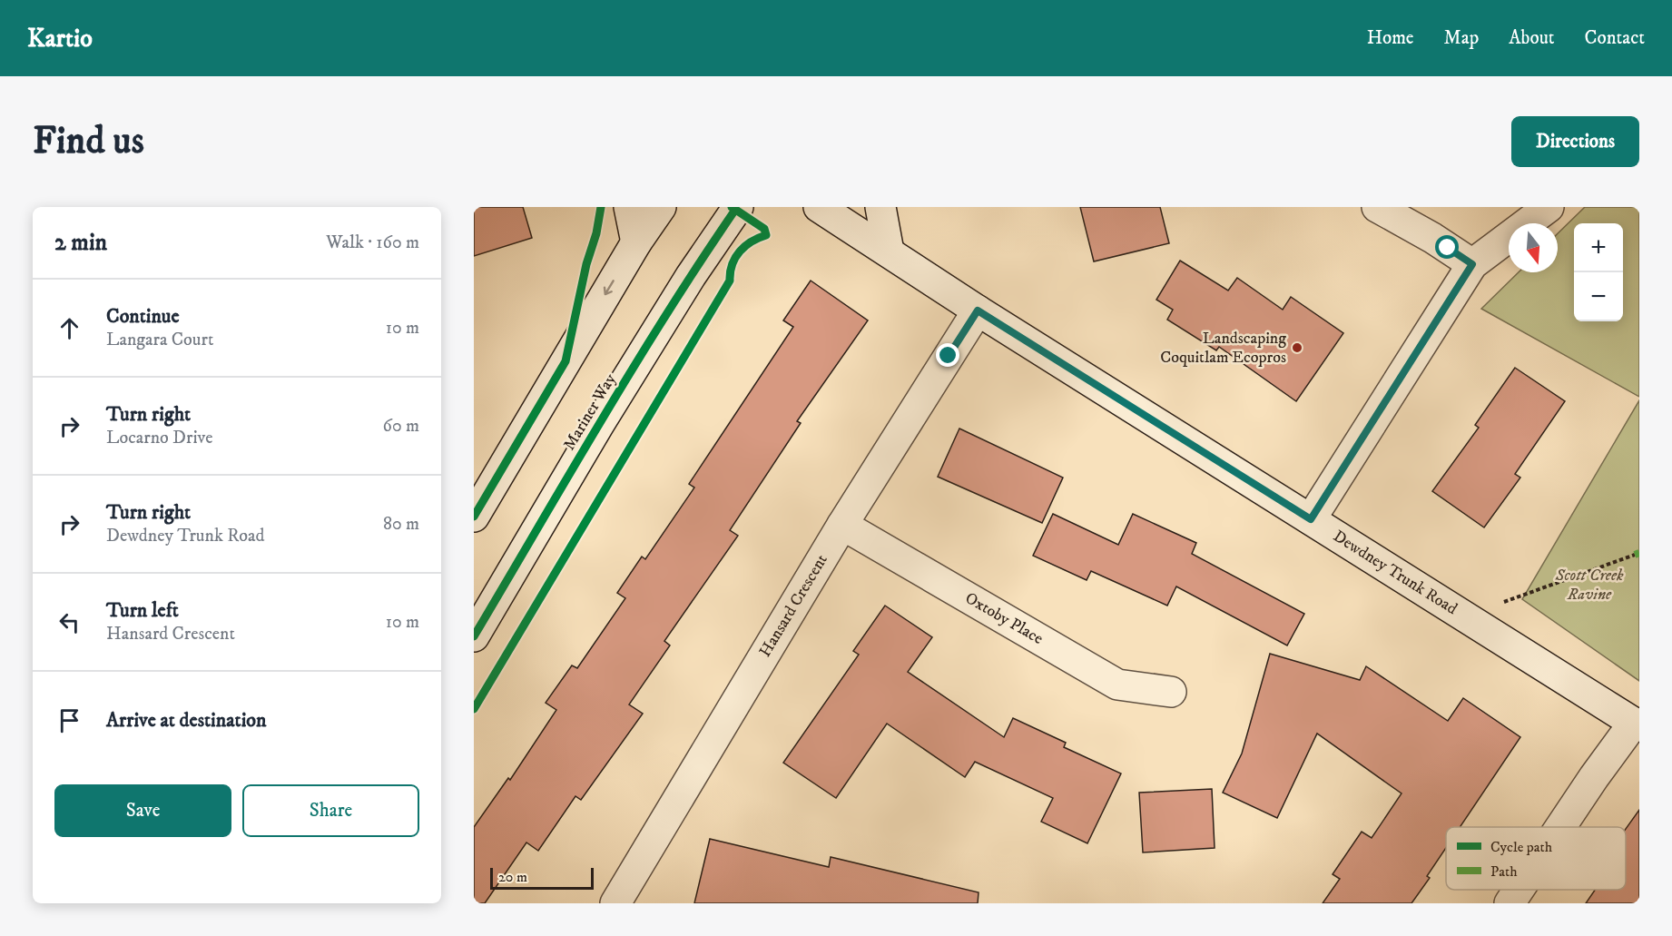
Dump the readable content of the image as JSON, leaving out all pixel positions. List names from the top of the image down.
{
  "streets": {
    "main road": [
      "Mariner Way",
      "Dewdney Trunk Road",
      "Hansard Crescent",
      "Oxtoby Place"
    ]
  },
  "crossings": [
    ["Dewdney Trunk Road", "Hansard Crescent"],
    ["Hansard Crescent", "Oxtoby Place"]
  ],
  "parks": ["Scott Creek Ravine"],
  "places": ["Landscaping Coquitlam Ecopros"],
  "legend": ["Cycle path", "Path"],
  "scale_bar": "20 m",
  "north": "bottom",
  "page": {
    "header": "Kartio",
    "nav": [
      "Home",
      "Map",
      "About",
      "Contact"
    ],
    "buttons": [
      "Directions",
      ["Save", "Share"]
    ],
    "title": "Find us",
    "heading": ["2 min", "Walk · 160 m"],
    "map_buttons": ["+", "−"],
    "list": [
      ["Continue", "Langara Court", "10 m"],
      ["Turn right", "Locarno Drive", "60 m"],
      ["Turn right", "Dewdney Trunk Road", "80 m"],
      ["Turn left", "Hansard Crescent", "10 m"],
      "Arrive at destination"
    ],
    "scale": "20 m"
  }
}
